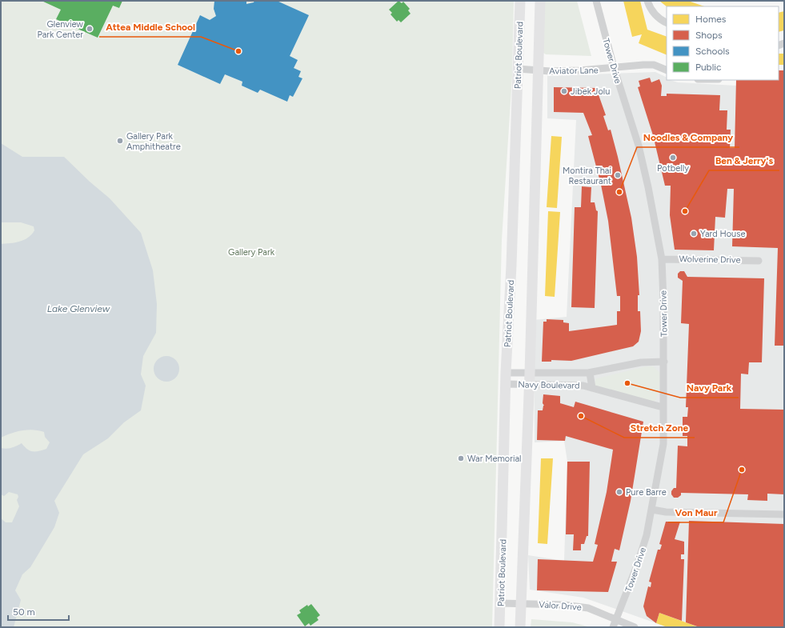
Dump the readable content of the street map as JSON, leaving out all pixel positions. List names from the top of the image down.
{
  "streets": {
    "main road": ["Patriot Boulevard"],
    "street": [
      "Tower Drive",
      "Aviator Lane",
      "Wolverine Drive",
      "Navy Boulevard",
      "Valor Drive"
    ]
  },
  "crossings": [
    ["Patriot Boulevard", "Aviator Lane"],
    ["Patriot Boulevard", "Navy Boulevard"],
    ["Patriot Boulevard", "Valor Drive"],
    ["Tower Drive", "Aviator Lane"],
    ["Tower Drive", "Wolverine Drive"],
    ["Tower Drive", "Navy Boulevard"],
    ["Tower Drive", "Valor Drive"]
  ],
  "water": ["Lake Glenview"],
  "parks": ["Gallery Park"],
  "places": [
    "Glenview Park Center",
    "Attea Middle School",
    "Jibek Jolu",
    "Gallery Park Amphitheatre",
    "Potbelly",
    "Montira Thai Restaurant",
    "Noodles & Company",
    "Ben & Jerry's",
    "Yard House",
    "Navy Park",
    "Stretch Zone",
    "War Memorial",
    "Von Maur",
    "Pure Barre"
  ],
  "legend": [
    "Homes",
    "Shops",
    "Schools",
    "Public"
  ],
  "scale_bar": "50 m"
}
